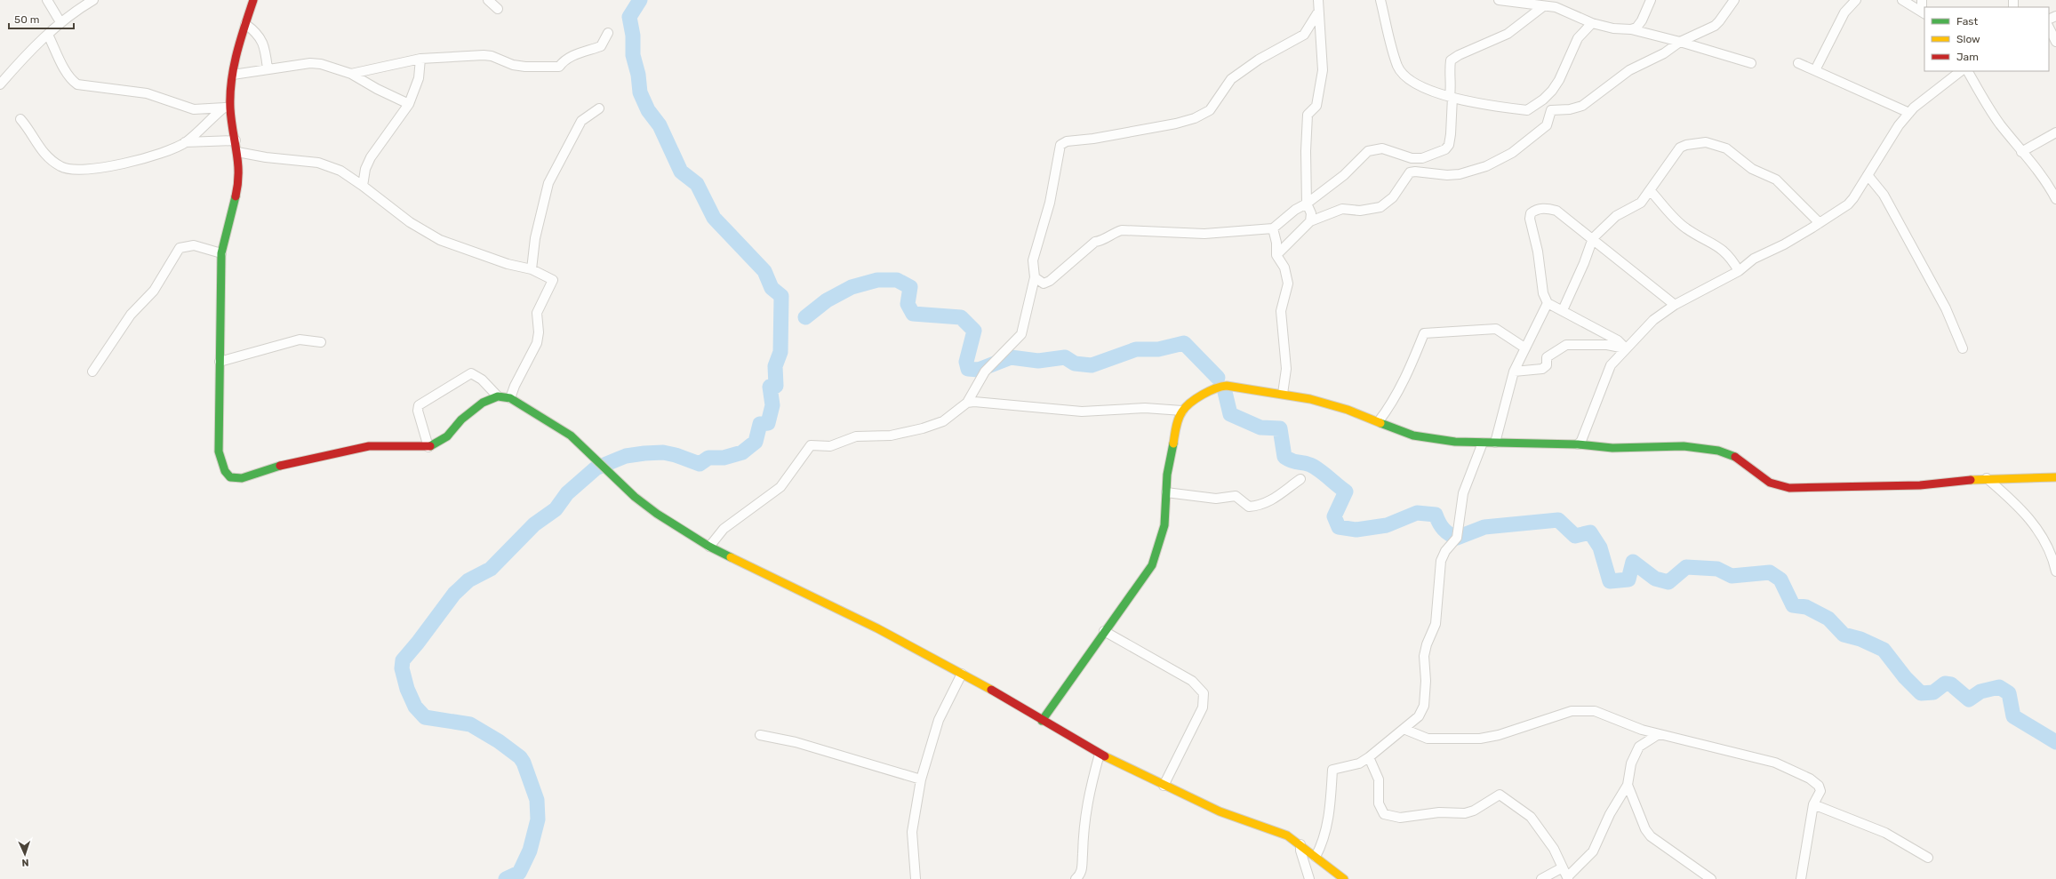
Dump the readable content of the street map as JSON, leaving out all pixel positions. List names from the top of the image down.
{
  "legend": ["Fast", "Slow", "Jam"],
  "scale_bar": "50 m",
  "north": "bottom"
}
